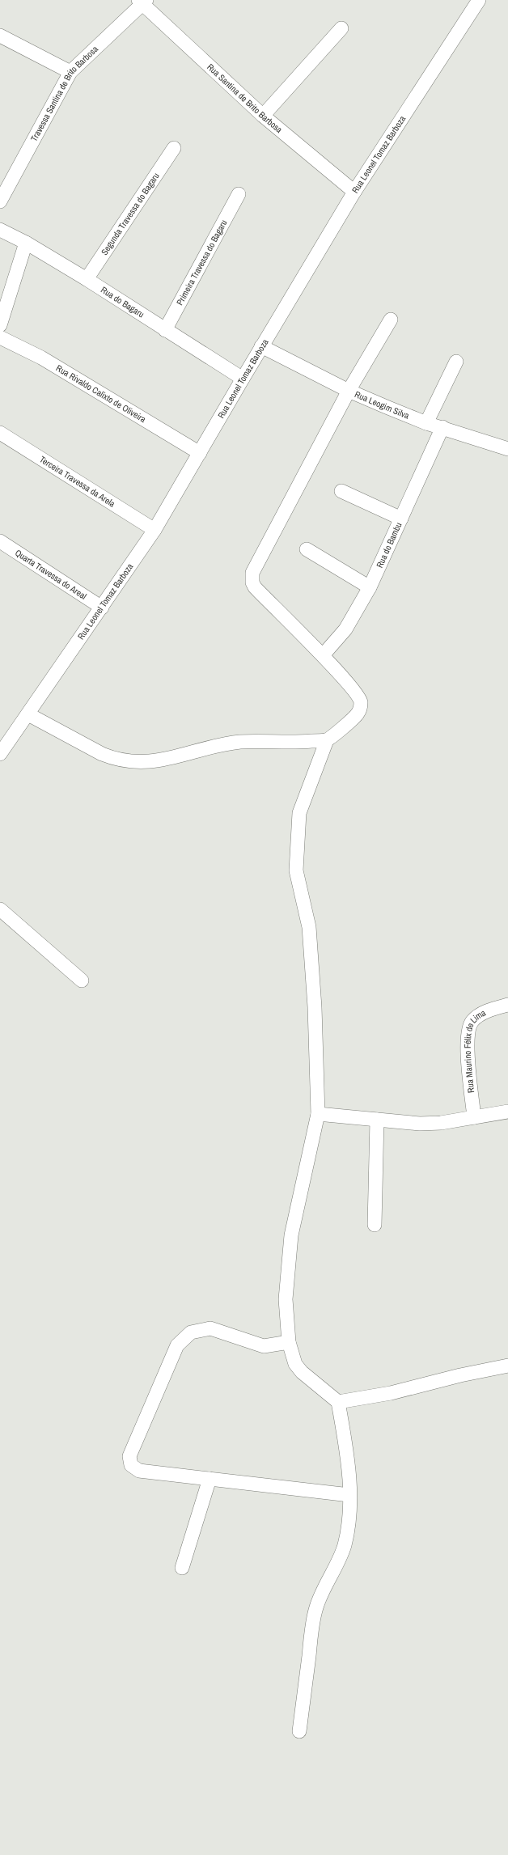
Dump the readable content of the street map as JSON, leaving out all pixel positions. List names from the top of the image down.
{
  "streets": {
    "street": [
      "Travessa Santina de Brito Barbosa",
      "Rua Santina de Brito Barbosa",
      "Rua Leonel Tomaz Barboza",
      "Segunda Travessa do Bagaru",
      "Primeira Travessa do Bagaru",
      "Rua do Bagaru",
      "Rua Rivaldo Calixto de Oliveira",
      "Rua Leogim Silva",
      "Terceira Travessa da Arela",
      "Rua do Bambu",
      "Quarta Travessa do Areal",
      "Rua Maurino Félix de Lima"
    ]
  },
  "crossings": [
    ["Travessa Santina de Brito Barbosa", "Rua Santina de Brito Barbosa"],
    ["Rua Santina de Brito Barbosa", "Rua Leonel Tomaz Barboza"],
    ["Rua Leonel Tomaz Barboza", "Rua do Bagaru"],
    ["Rua Leonel Tomaz Barboza", "Rua Rivaldo Calixto de Oliveira"],
    ["Rua Leonel Tomaz Barboza", "Rua Leogim Silva"],
    ["Rua Leonel Tomaz Barboza", "Terceira Travessa da Arela"],
    ["Rua Leonel Tomaz Barboza", "Quarta Travessa do Areal"],
    ["Segunda Travessa do Bagaru", "Rua do Bagaru"],
    ["Primeira Travessa do Bagaru", "Rua do Bagaru"],
    ["Rua Leogim Silva", "Rua do Bambu"]
  ]
}
